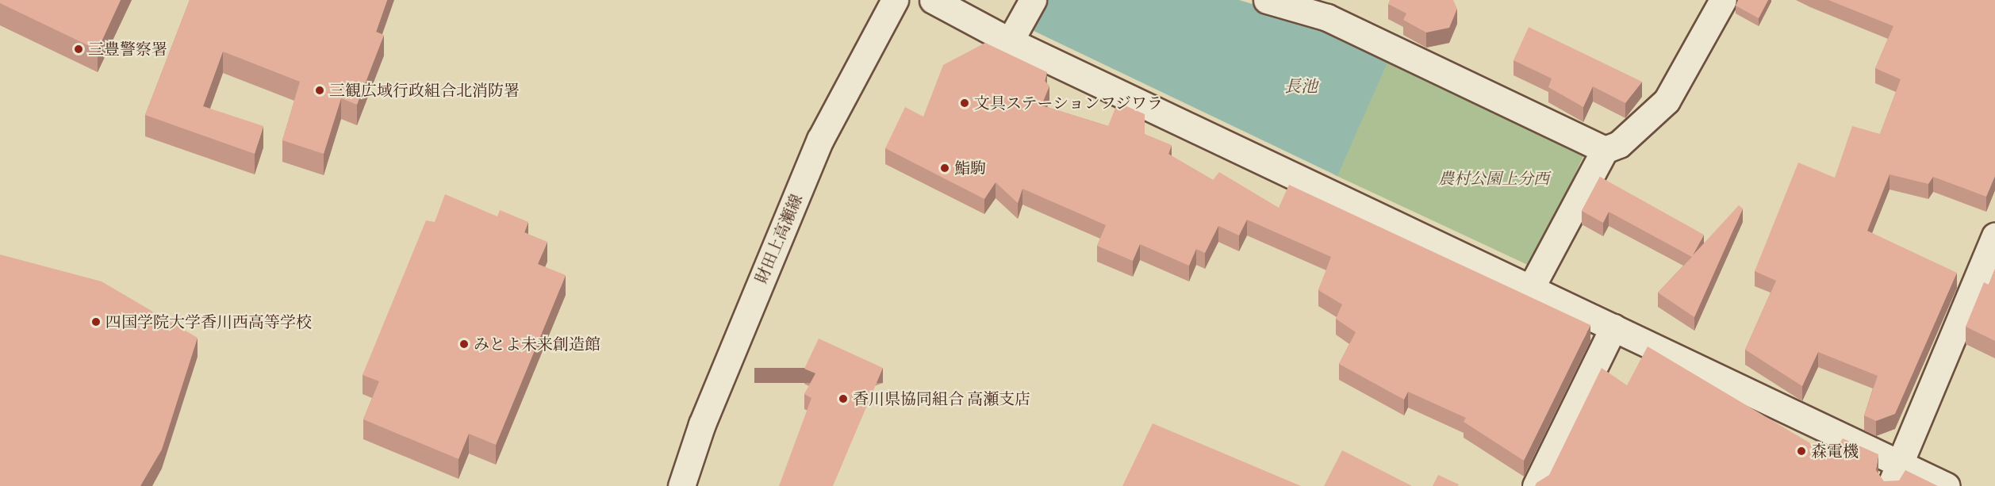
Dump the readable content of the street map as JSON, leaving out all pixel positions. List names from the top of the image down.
{
  "streets": {
    "street": ["財田上高瀬線"]
  },
  "water": ["長池"],
  "parks": ["農村公園上分西"],
  "places": [
    "三豊警察署",
    "三観広域行政組合北消防署",
    "文具ステーションフジワラ",
    "鮨駒",
    "四国学院大学香川西高等学校",
    "みとよ未来創造館",
    "香川県協同組合 高瀬支店",
    "森電機"
  ]
}
